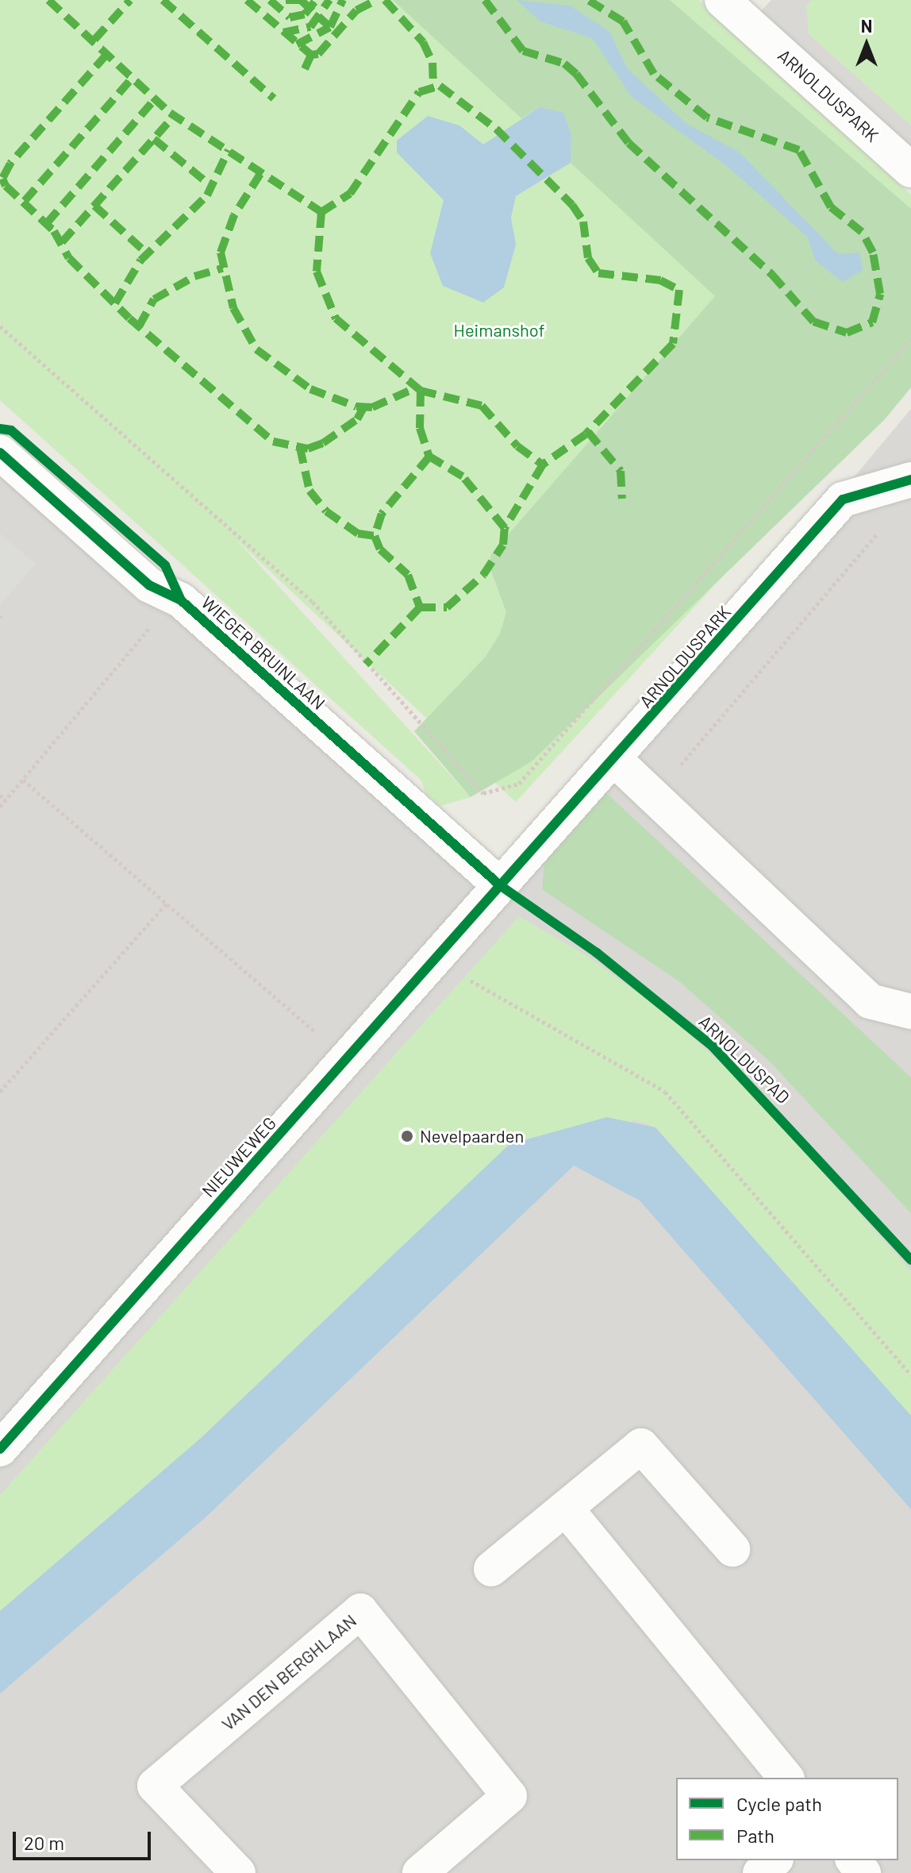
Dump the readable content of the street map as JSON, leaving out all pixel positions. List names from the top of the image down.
{
  "streets": {
    "street": [
      "ARNOLDUSPARK",
      "WIEGER BRUINLAAN",
      "NIEUWEWEG",
      "VAN DEN BERGHLAAN"
    ],
    "cycle path": ["ARNOLDUSPAD"]
  },
  "crossings": [
    ["ARNOLDUSPARK", "WIEGER BRUINLAAN"],
    ["ARNOLDUSPARK", "NIEUWEWEG"],
    ["WIEGER BRUINLAAN", "NIEUWEWEG"]
  ],
  "parks": ["Heimanshof"],
  "places": ["Nevelpaarden"],
  "legend": ["Cycle path", "Path"],
  "scale_bar": "20 m",
  "north": "top"
}
